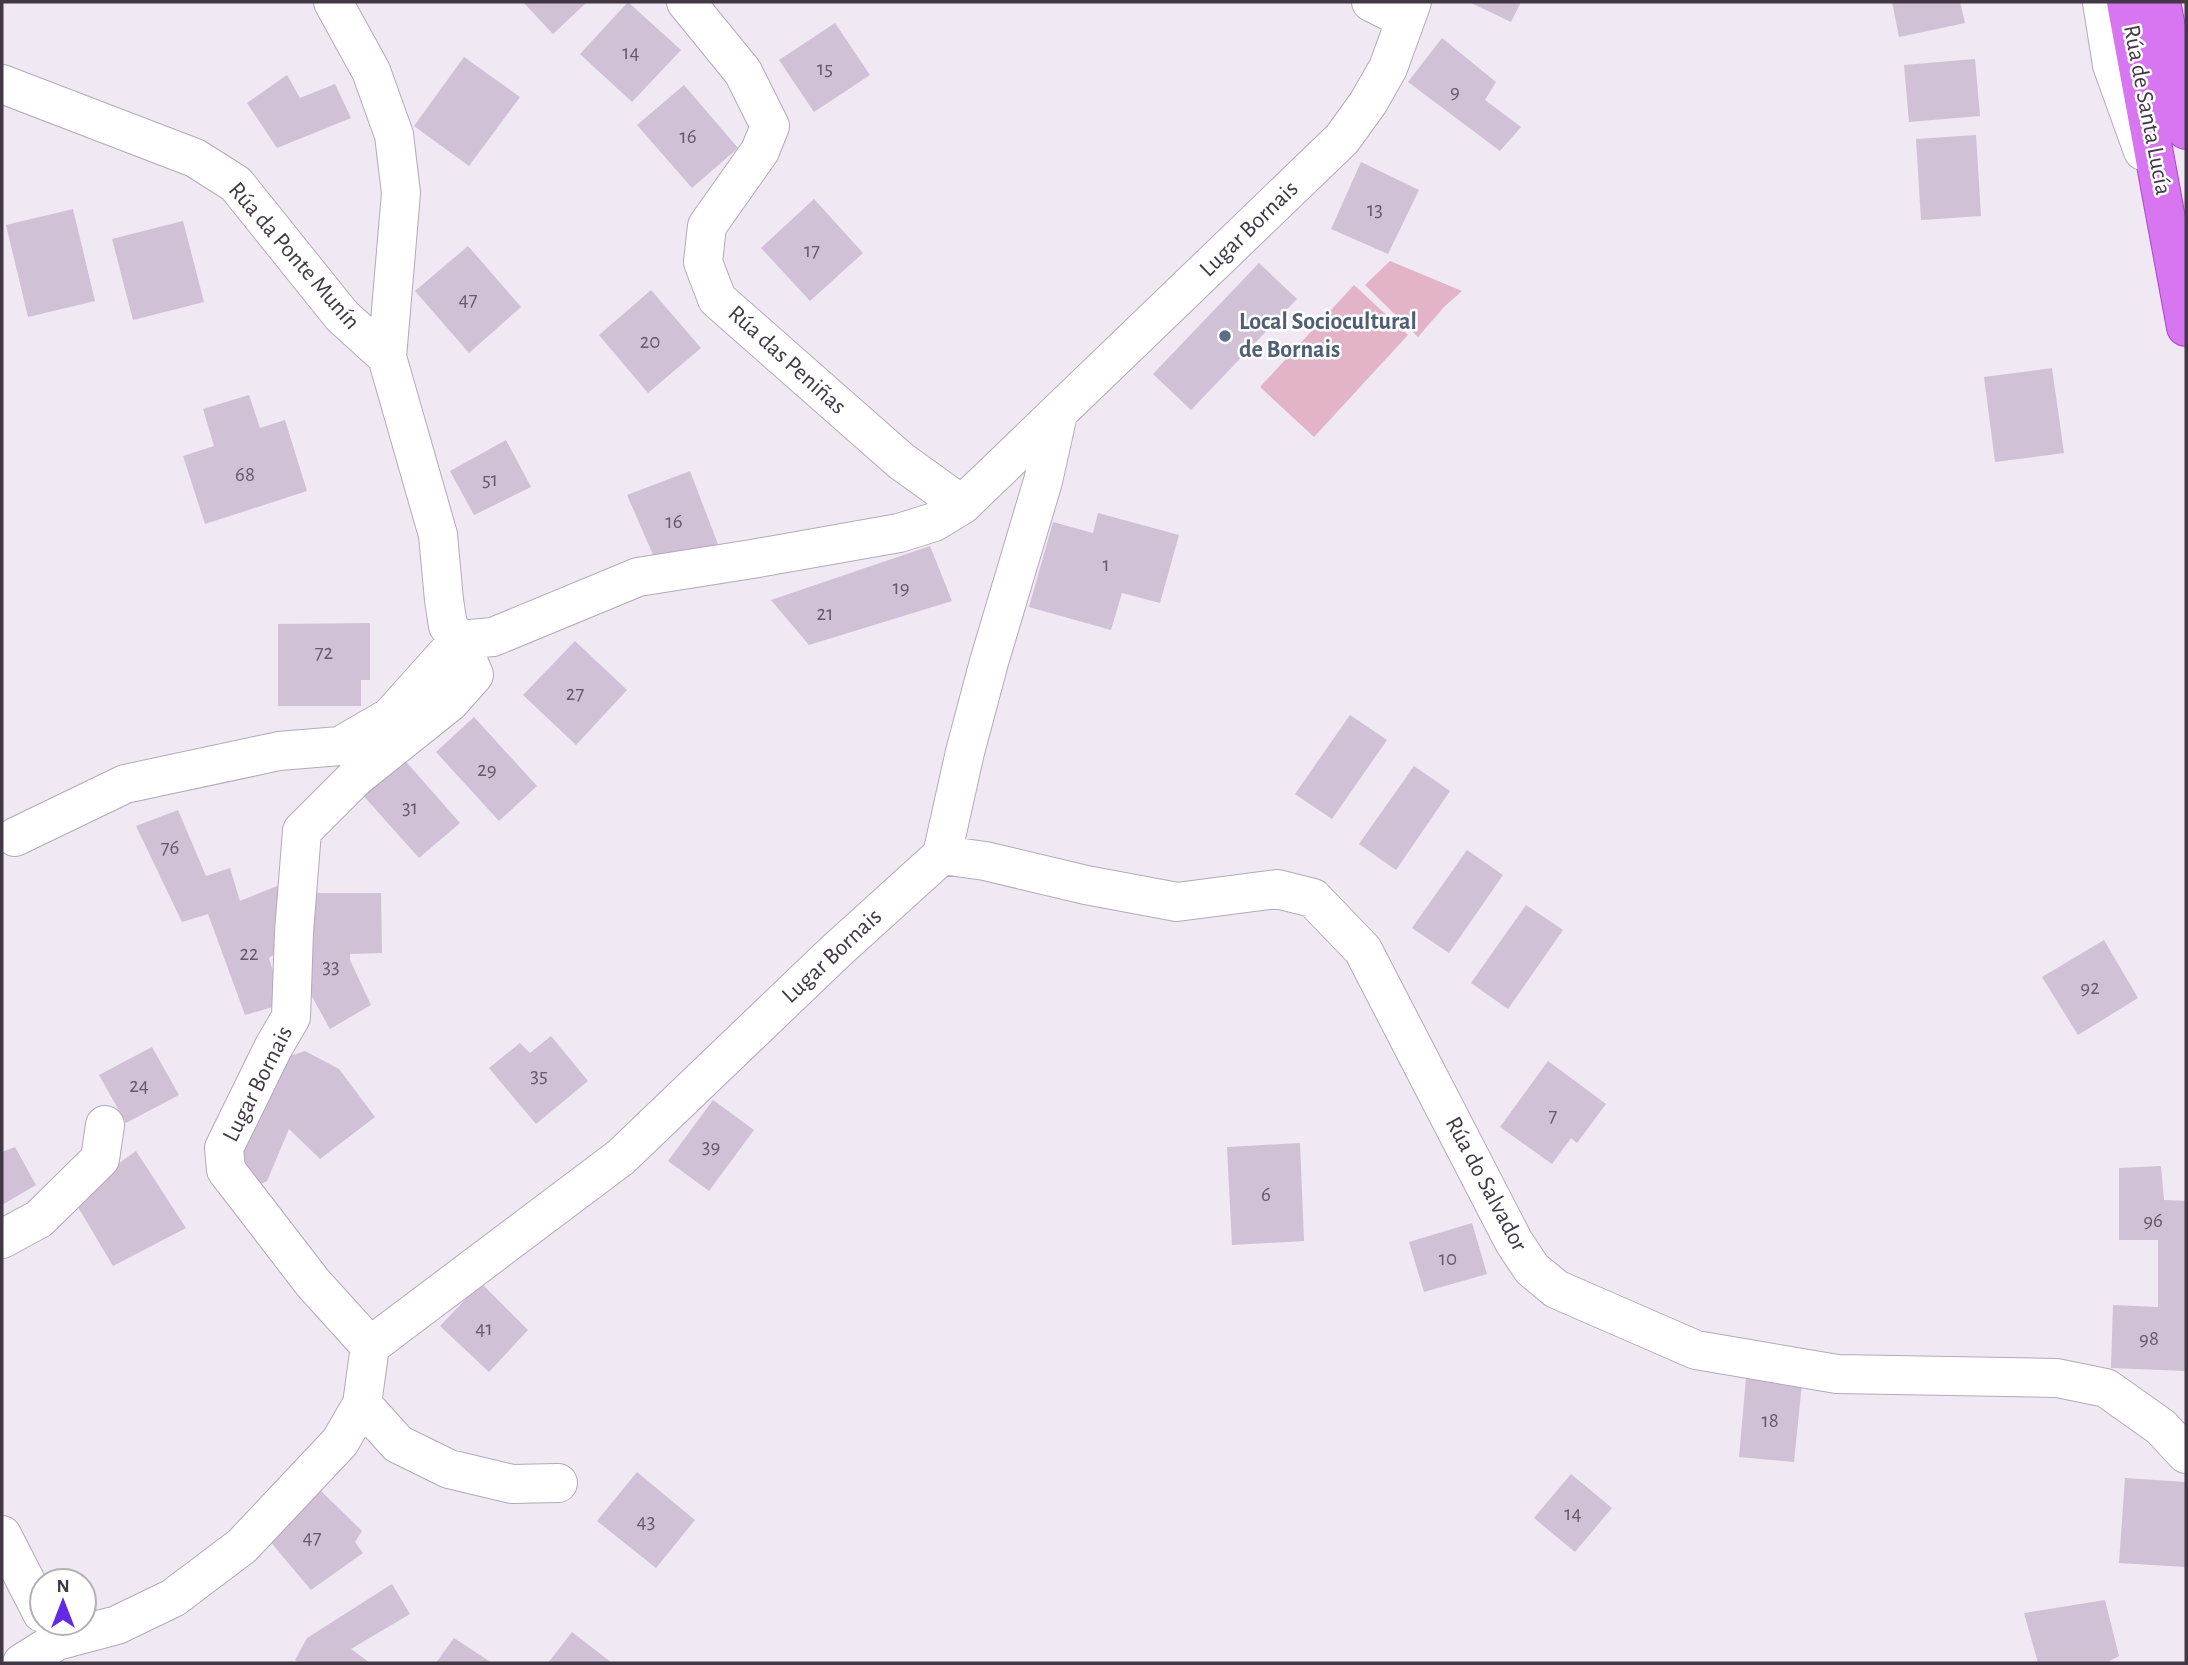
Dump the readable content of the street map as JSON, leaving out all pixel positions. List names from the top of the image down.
{
  "streets": {
    "highway": ["Rúa de Santa Lucía"],
    "street": [
      "Lugar Bornais",
      "Rúa da Ponte Munín",
      "Rúa das Peniñas",
      "Rúa do Salvador"
    ]
  },
  "crossings": [
    ["Lugar Bornais", "Rúa da Ponte Munín"],
    ["Lugar Bornais", "Rúa das Peniñas"],
    ["Lugar Bornais", "Rúa do Salvador"]
  ],
  "places": ["Local Sociocultural de Bornais"],
  "house_numbers": [
    "14",
    "15",
    "9",
    "16",
    "13",
    "17",
    "47",
    "20",
    "68",
    "51",
    "16",
    "1",
    "19",
    "21",
    "72",
    "27",
    "29",
    "31",
    "76",
    "22",
    "33",
    "92",
    "35",
    "24",
    "7",
    "39",
    "6",
    "96",
    "10",
    "41",
    "98",
    "18",
    "14",
    "43",
    "47"
  ],
  "north": "top"
}
